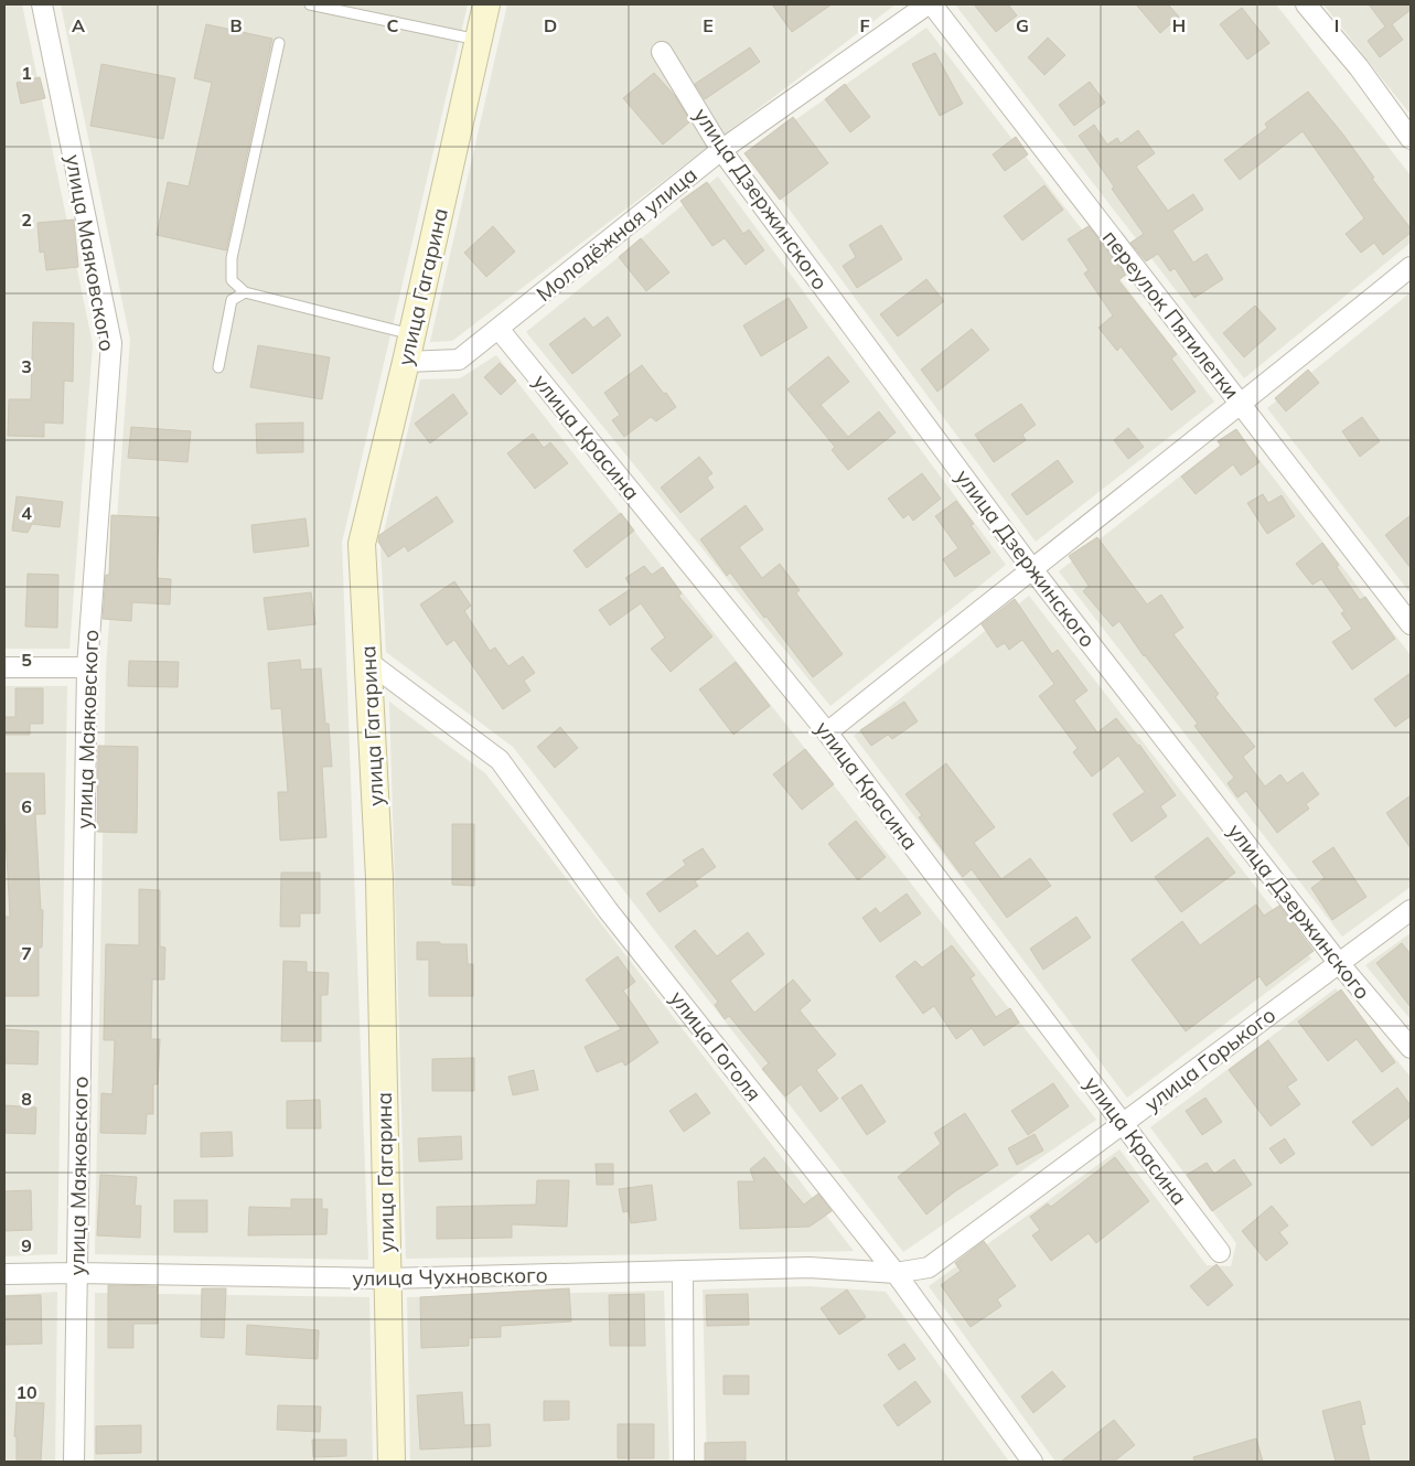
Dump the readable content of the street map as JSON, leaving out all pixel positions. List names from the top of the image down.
{
  "streets": {
    "main road": ["улица Гагарина"],
    "street": [
      "улица Дзержинского",
      "Молодёжная улица",
      "улица Маяковского",
      "переулок Пятилетки",
      "улица Красина",
      "улица Гоголя",
      "улица Горького",
      "улица Чухновского"
    ]
  },
  "crossings": [
    ["улица Дзержинского", "Молодёжная улица"],
    ["улица Дзержинского", "улица Горького"],
    ["Молодёжная улица", "улица Гагарина"],
    ["Молодёжная улица", "улица Красина"],
    ["улица Маяковского", "улица Чухновского"],
    ["улица Гагарина", "улица Гоголя"],
    ["улица Гагарина", "улица Чухновского"],
    ["улица Красина", "улица Горького"],
    ["улица Гоголя", "улица Горького"],
    ["улица Гоголя", "улица Чухновского"],
    ["улица Горького", "улица Чухновского"]
  ],
  "grid": {
    "columns": [
      "A",
      "B",
      "C",
      "D",
      "E",
      "F",
      "G",
      "H",
      "I"
    ],
    "rows": [
      "1",
      "2",
      "3",
      "4",
      "5",
      "6",
      "7",
      "8",
      "9",
      "10"
    ]
  }
}
